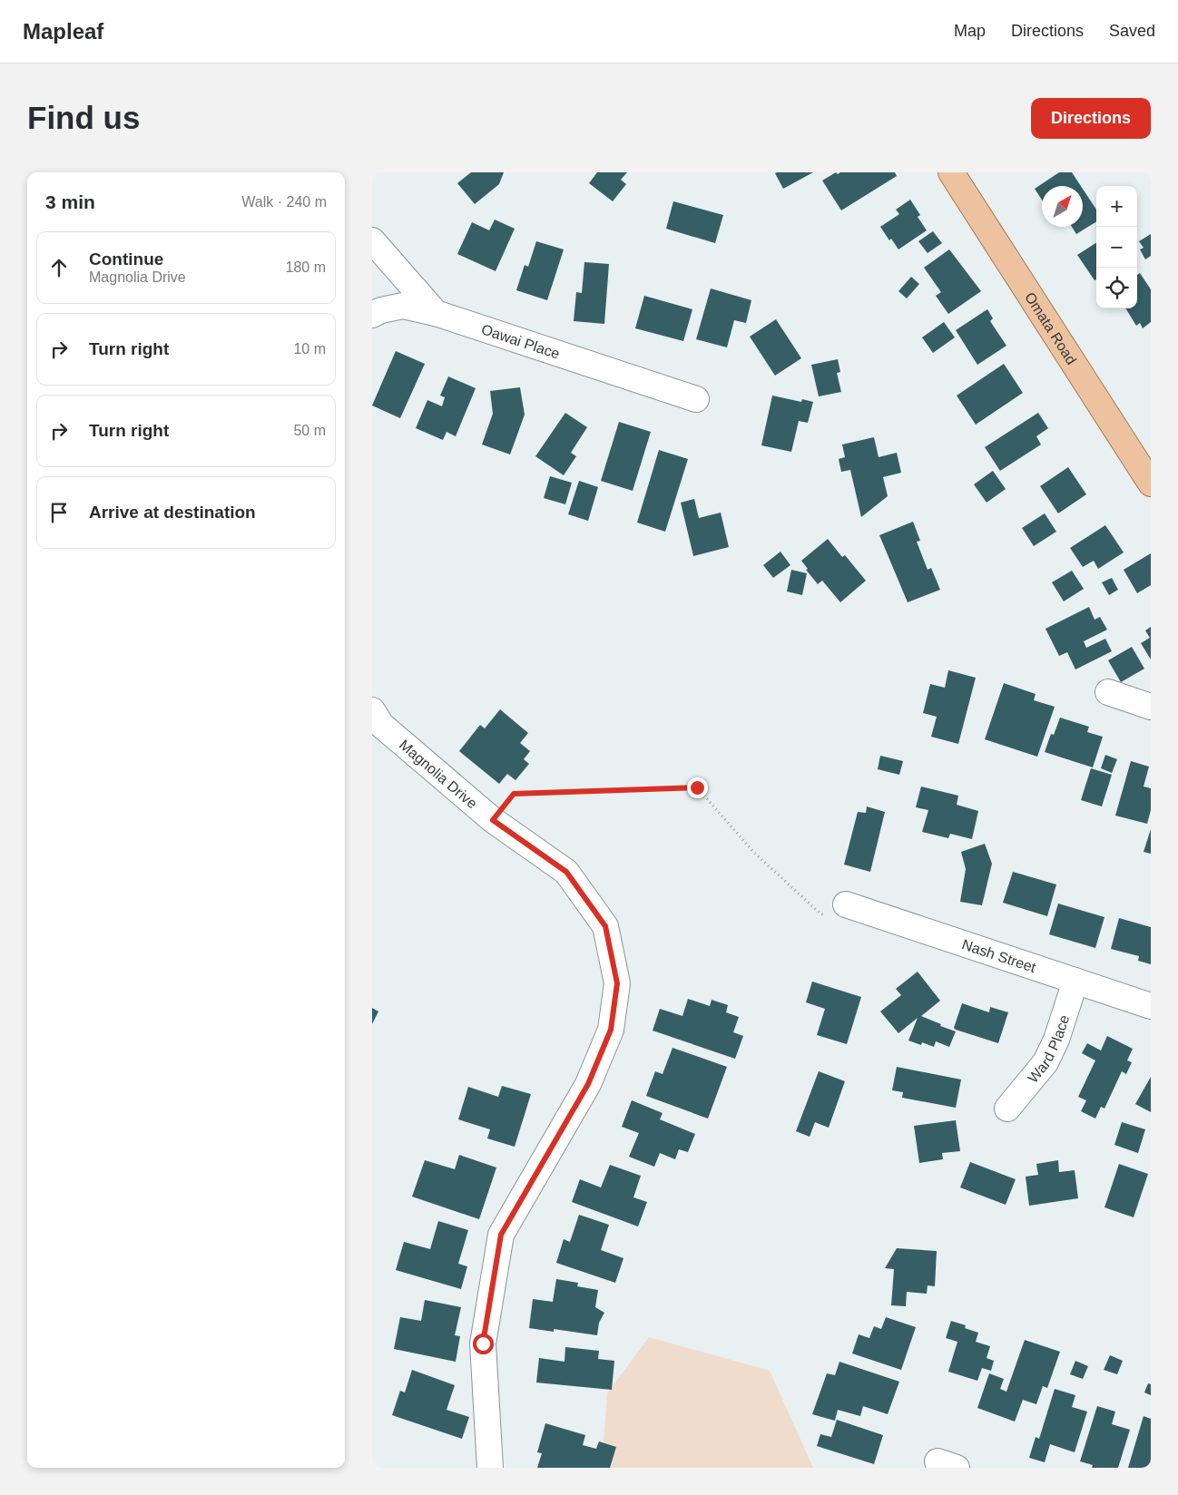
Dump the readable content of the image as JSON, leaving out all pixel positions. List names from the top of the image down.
{
  "streets": {
    "main road": ["Omata Road"],
    "street": [
      "Oawai Place",
      "Magnolia Drive",
      "Nash Street",
      "Ward Place"
    ]
  },
  "crossings": [
    ["Nash Street", "Ward Place"]
  ],
  "north": "top right",
  "page": {
    "header": "Mapleaf",
    "nav": ["Map", "Directions", "Saved"],
    "buttons": "Directions",
    "title": "Find us",
    "heading": ["3 min", "Walk · 240 m"],
    "map_buttons": ["+", "−"],
    "list": [
      ["Continue", "Magnolia Drive", "180 m"],
      ["Turn right", "10 m"],
      ["Turn right", "50 m"],
      "Arrive at destination"
    ]
  }
}
